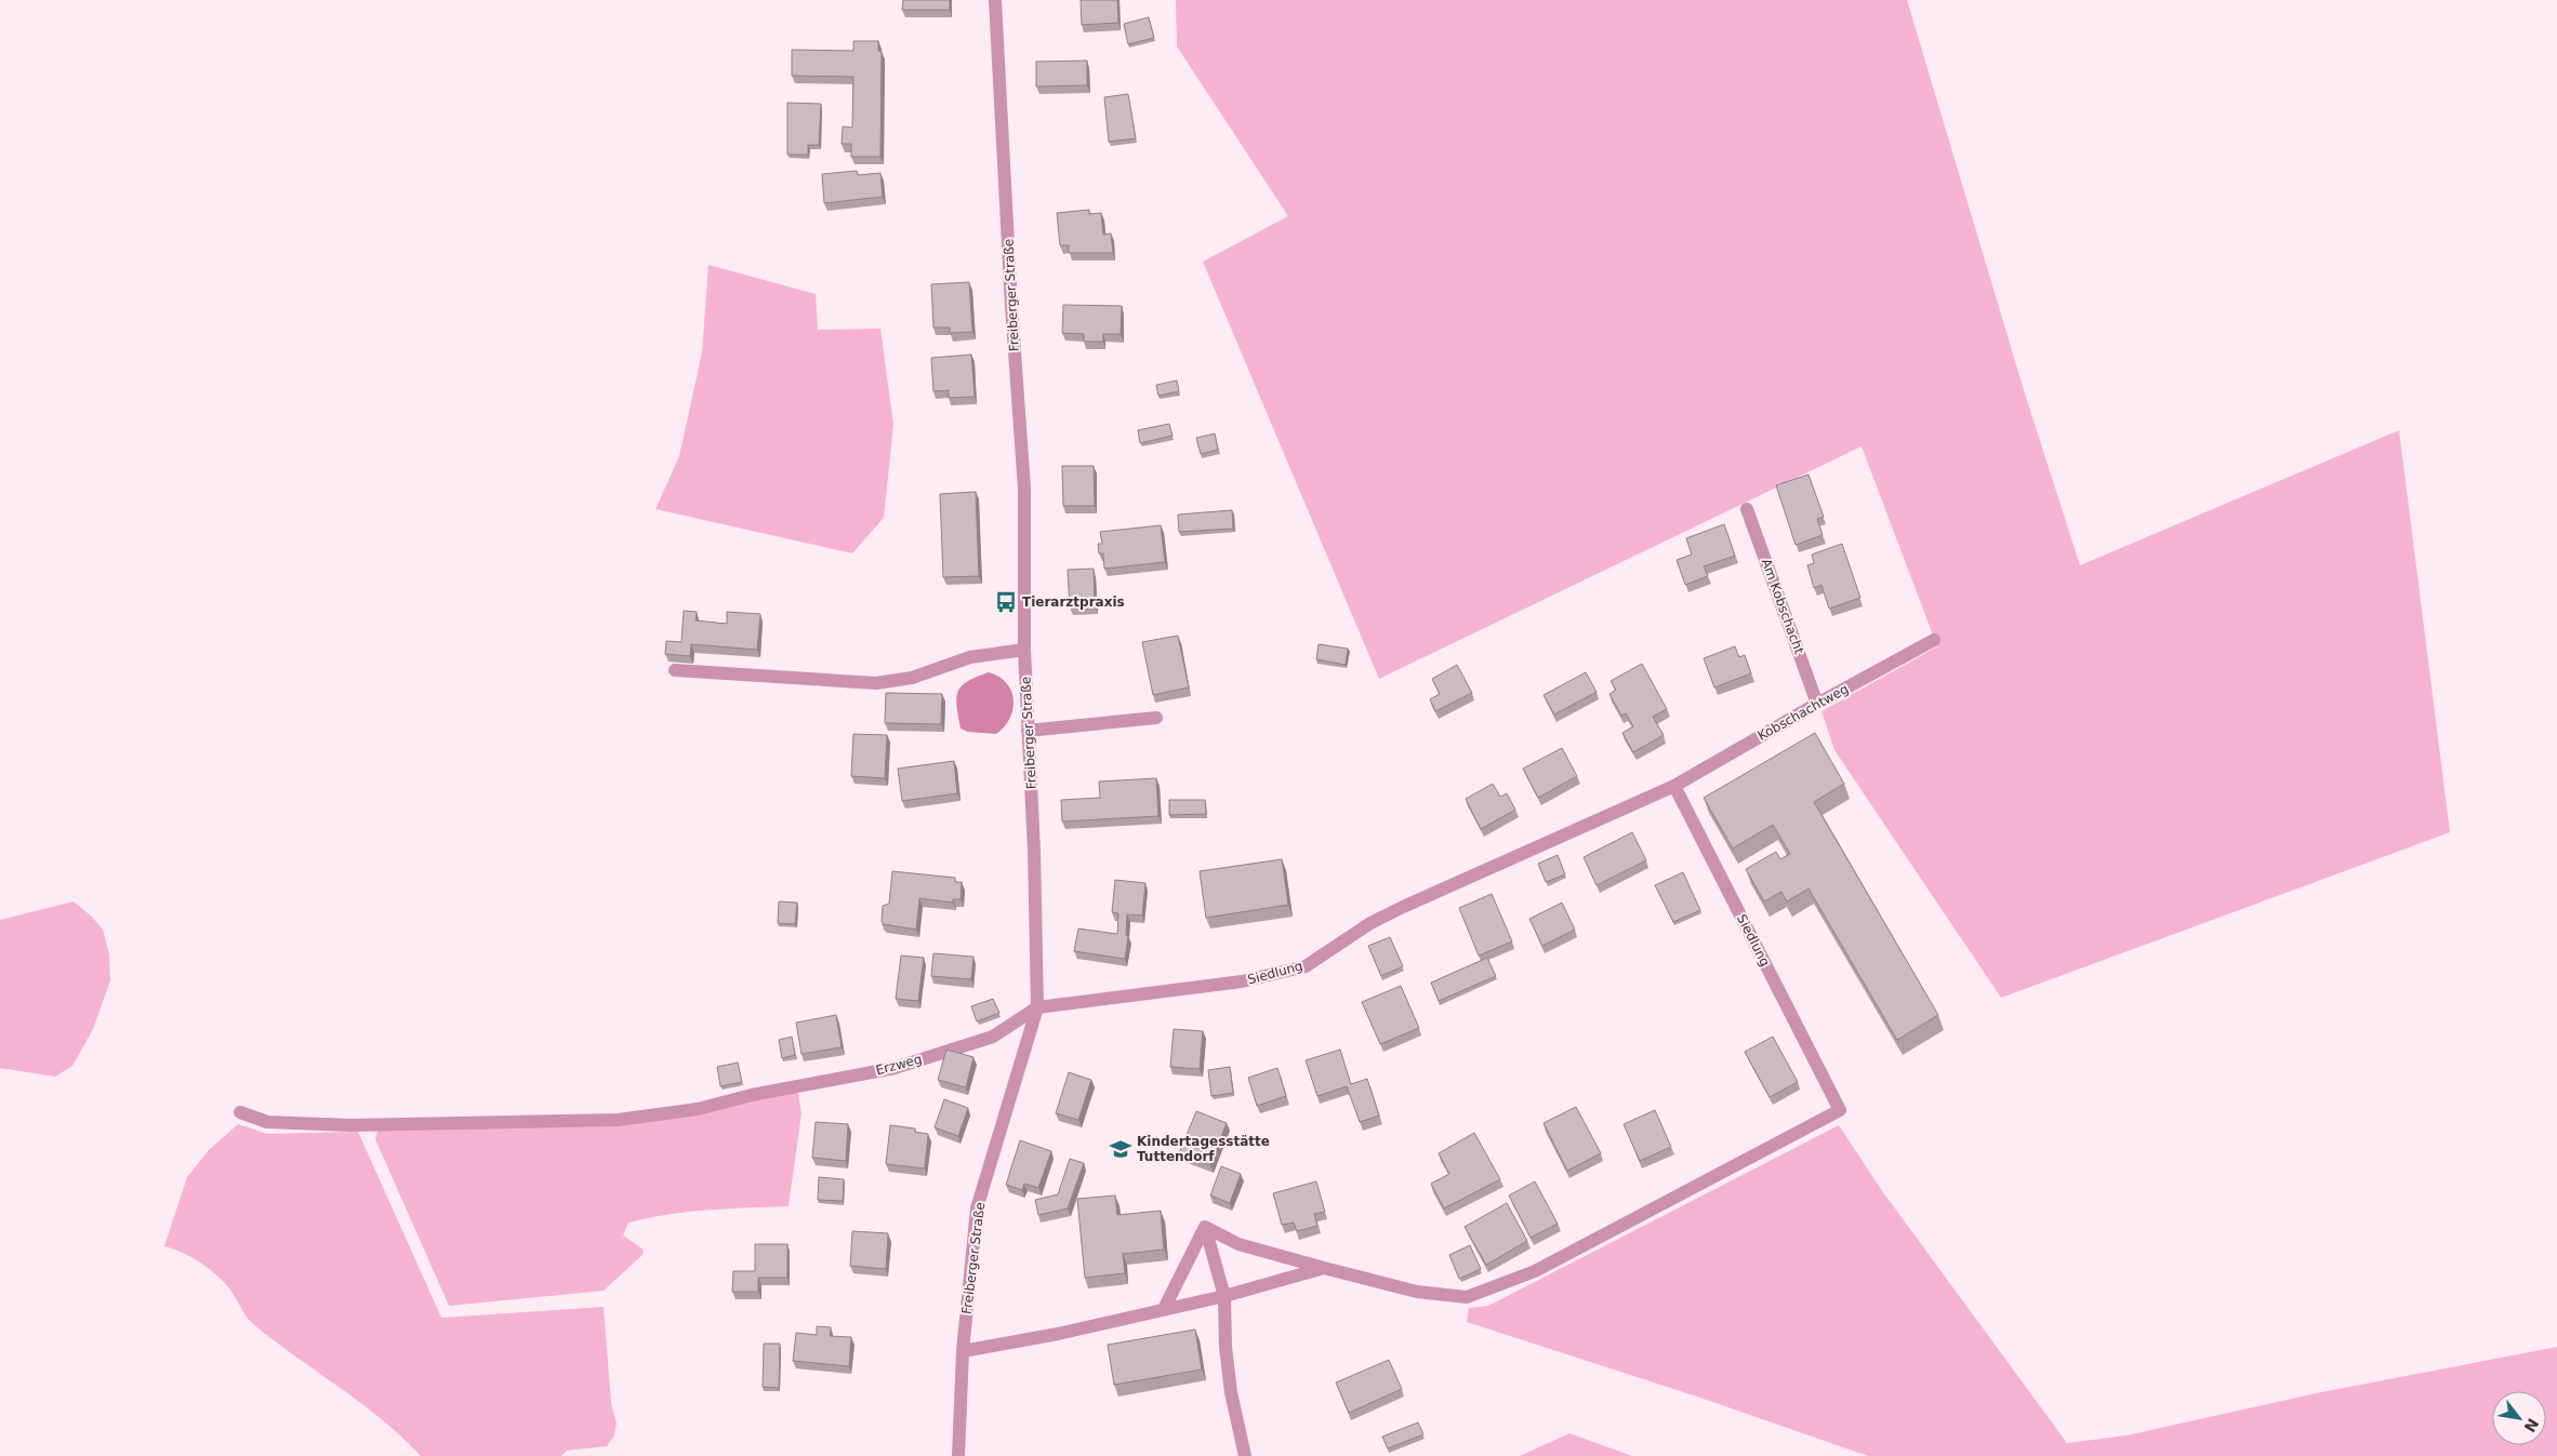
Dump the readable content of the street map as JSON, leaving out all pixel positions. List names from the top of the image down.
{
  "streets": {
    "street": [
      "Freiberger Straße",
      "Am Kobschacht",
      "Kobschachtweg",
      "Siedlung",
      "Erzweg"
    ]
  },
  "crossings": [
    ["Freiberger Straße", "Siedlung"],
    ["Freiberger Straße", "Erzweg"],
    ["Am Kobschacht", "Kobschachtweg"],
    ["Kobschachtweg", "Siedlung"],
    ["Siedlung", "Erzweg"]
  ],
  "places": {
    "bus stop": ["Tierarztpraxis"],
    "school or university": ["Kindertagesstätte Tuttendorf"]
  },
  "north": "bottom right"
}
